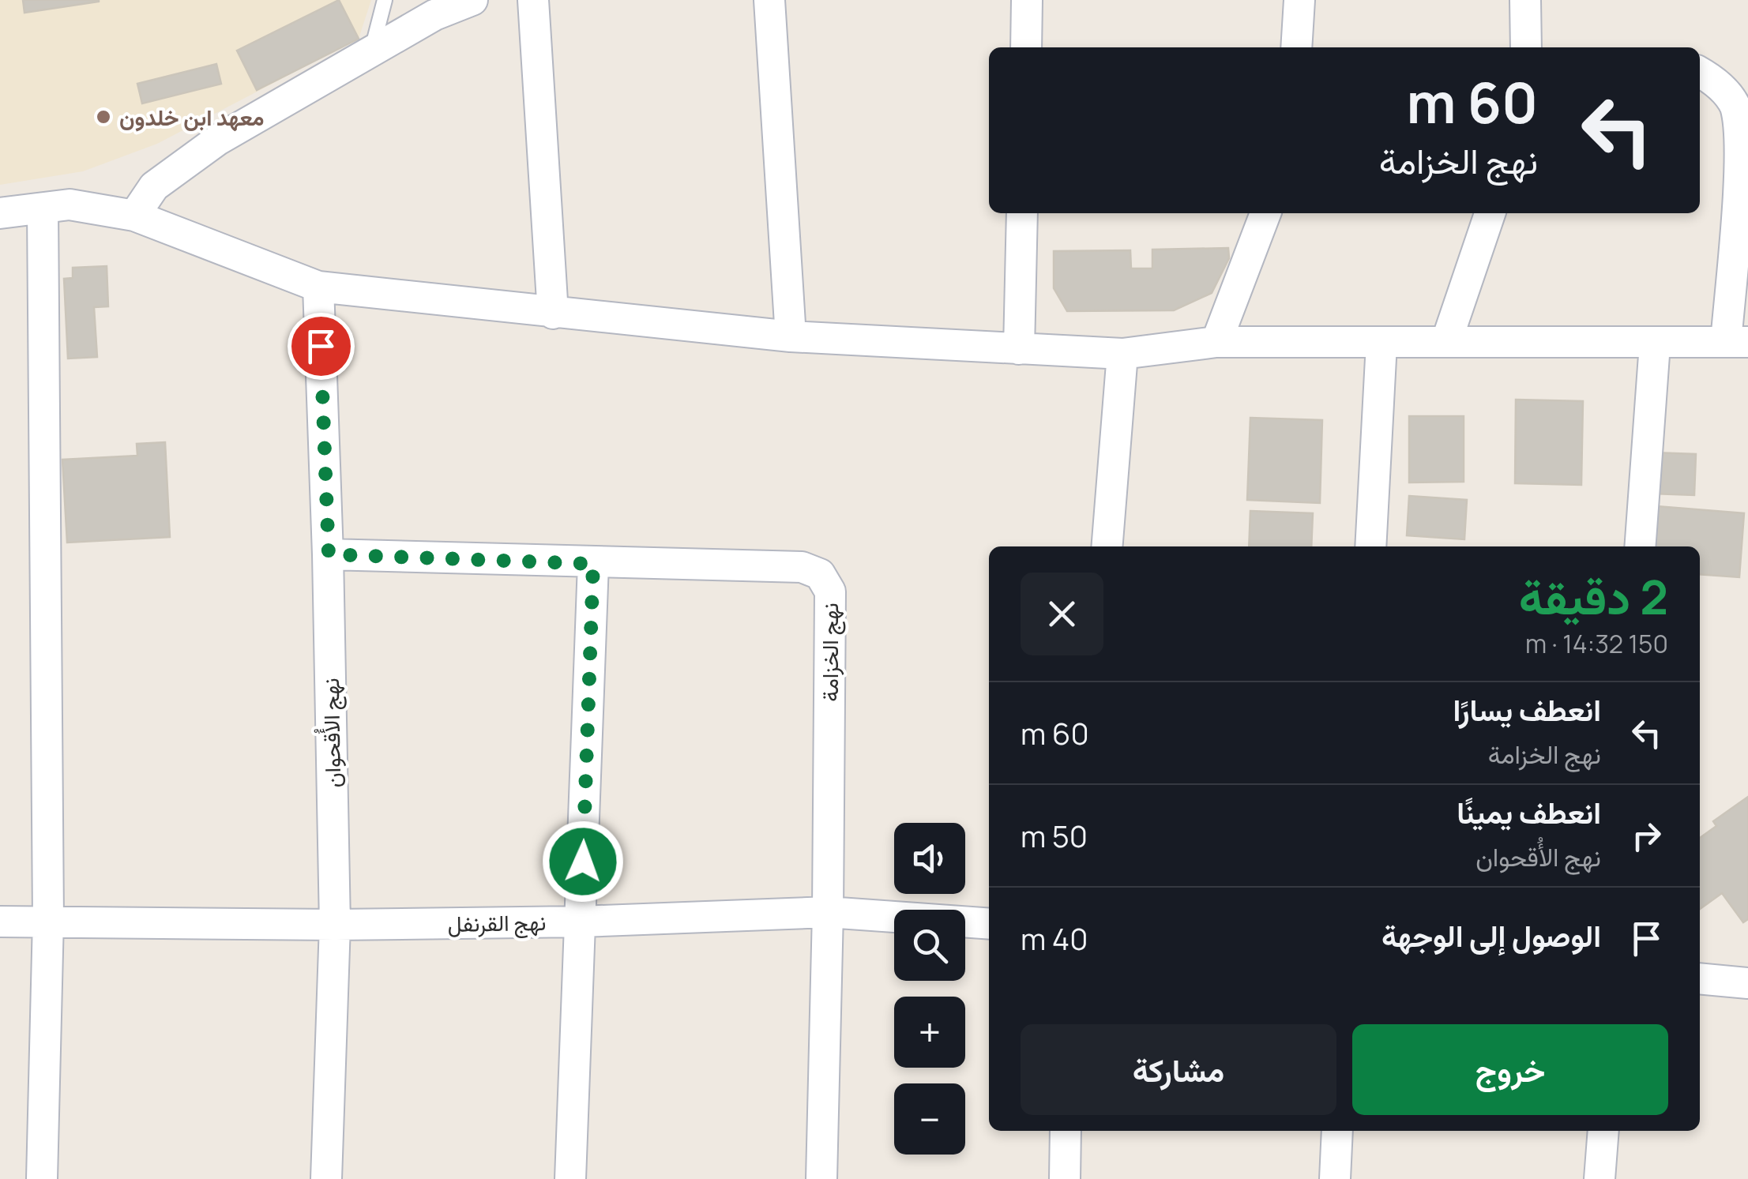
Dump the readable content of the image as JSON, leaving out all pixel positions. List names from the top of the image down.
{
  "streets": {
    "street": ["نهج الخزامة", "نهج الأُقحوان", "نهج القرنفل"]
  },
  "crossings": [
    ["نهج الخزامة", "نهج الأُقحوان"],
    ["نهج الخزامة", "نهج القرنفل"],
    ["نهج الأُقحوان", "نهج القرنفل"]
  ],
  "places": ["معهد ابن خلدون"],
  "page": {
    "turn": ["60 m", "نهج الخزامة"],
    "heading": ["2 دقيقة", "150 m · 14:32"],
    "list": [
      {
        "name": "انعطف يسارًا",
        "note": "نهج الخزامة",
        "value": "60 m"
      },
      {
        "name": "انعطف يمينًا",
        "note": "نهج الأُقحوان",
        "value": "50 m"
      },
      {
        "name": "الوصول إلى الوجهة",
        "value": "40 m"
      }
    ],
    "map_buttons": ["+", "−"],
    "buttons": ["خروج", "مشاركة"]
  }
}
